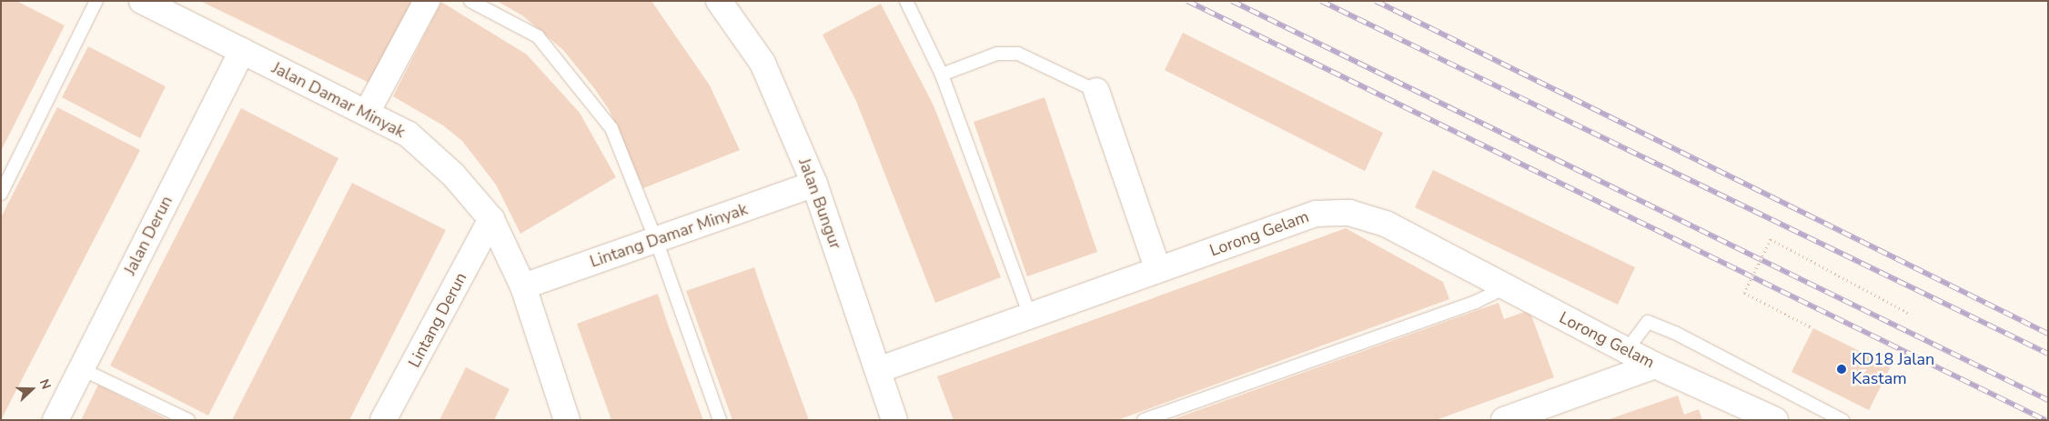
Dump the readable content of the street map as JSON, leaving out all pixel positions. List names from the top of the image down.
{
  "streets": {
    "street": [
      "Jalan Damar Minyak",
      "Jalan Bungur",
      "Lorong Gelam",
      "Jalan Derun",
      "Lintang Damar Minyak",
      "Lintang Derun"
    ]
  },
  "crossings": [
    ["Jalan Damar Minyak", "Jalan Derun"],
    ["Jalan Damar Minyak", "Lintang Damar Minyak"],
    ["Jalan Damar Minyak", "Lintang Derun"],
    ["Jalan Bungur", "Lorong Gelam"],
    ["Jalan Bungur", "Lintang Damar Minyak"]
  ],
  "places": ["KD18 Jalan Kastam"],
  "north": "right"
}
